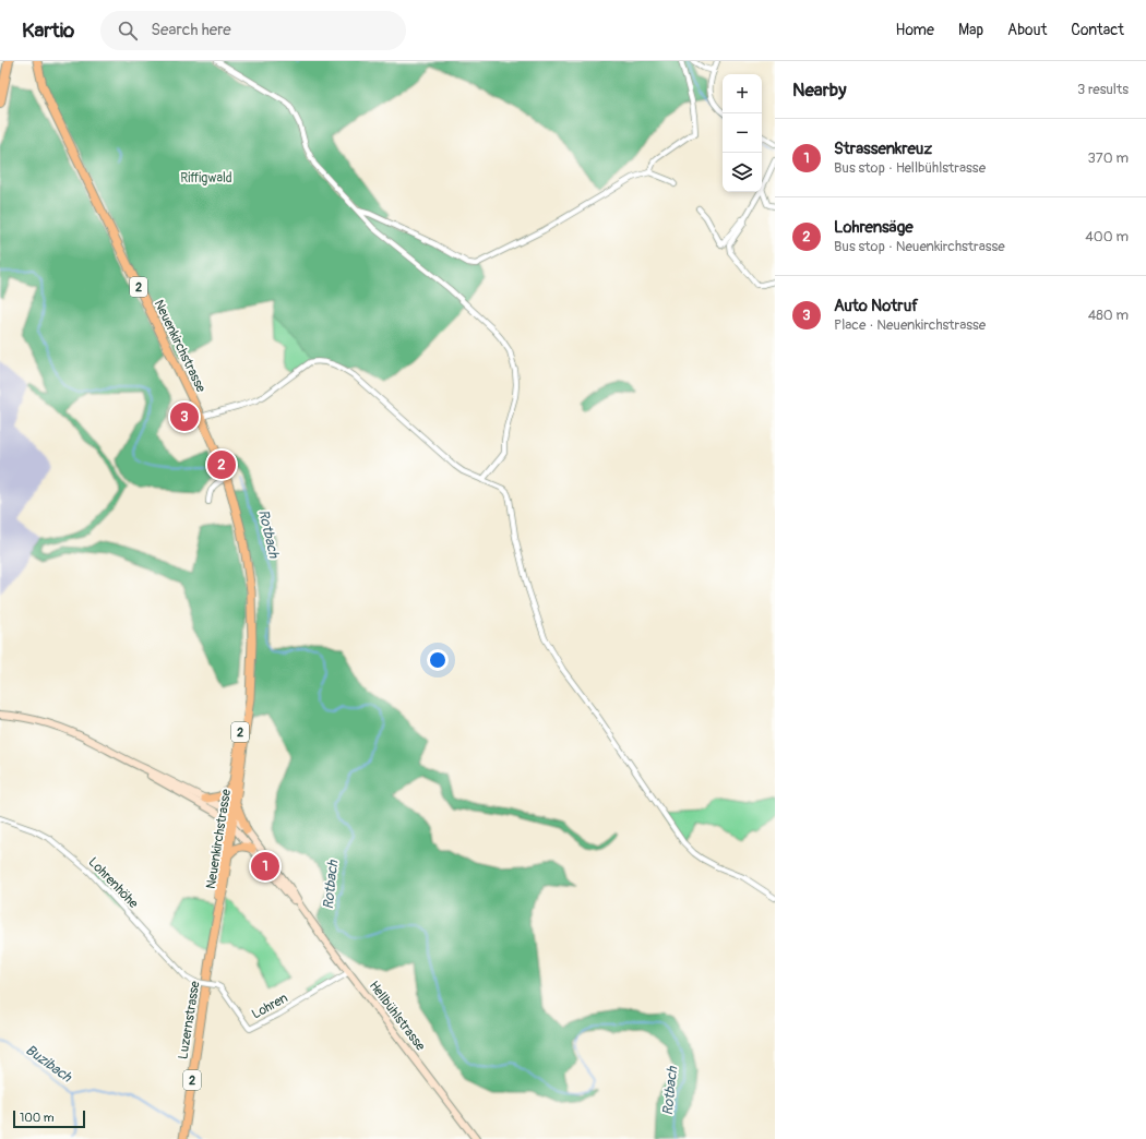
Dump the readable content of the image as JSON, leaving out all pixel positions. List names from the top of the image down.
{
  "streets": {
    "main road": [
      "2",
      "Neuenkirchstrasse",
      "Hellbühlstrasse",
      "Luzernstrasse"
    ],
    "street": ["Lohrenhöhe", "Lohren"]
  },
  "crossings": [
    ["Neuenkirchstrasse", "Hellbühlstrasse"],
    ["Neuenkirchstrasse", "Luzernstrasse"],
    ["Lohrenhöhe", "Lohren"],
    ["Lohren", "Hellbühlstrasse"]
  ],
  "water": ["Rotbach", "Buzibach"],
  "parks": ["Riffigwald"],
  "scale_bar": "100 m",
  "page": {
    "header": "Kartio",
    "search": "Search here",
    "nav": [
      "Home",
      "Map",
      "About",
      "Contact"
    ],
    "heading": ["Nearby", "3 results"],
    "map_buttons": ["+", "−"],
    "list": [
      {
        "mark": "1",
        "name": "Strassenkreuz",
        "note": "Bus stop · Hellbühlstrasse",
        "value": "370 m"
      },
      {
        "mark": "2",
        "name": "Lohrensäge",
        "note": "Bus stop · Neuenkirchstrasse",
        "value": "400 m"
      },
      {
        "mark": "3",
        "name": "Auto Notruf",
        "note": "Place · Neuenkirchstrasse",
        "value": "480 m"
      }
    ],
    "pins": ["3", "2", "1"],
    "scale": "100 m"
  }
}
